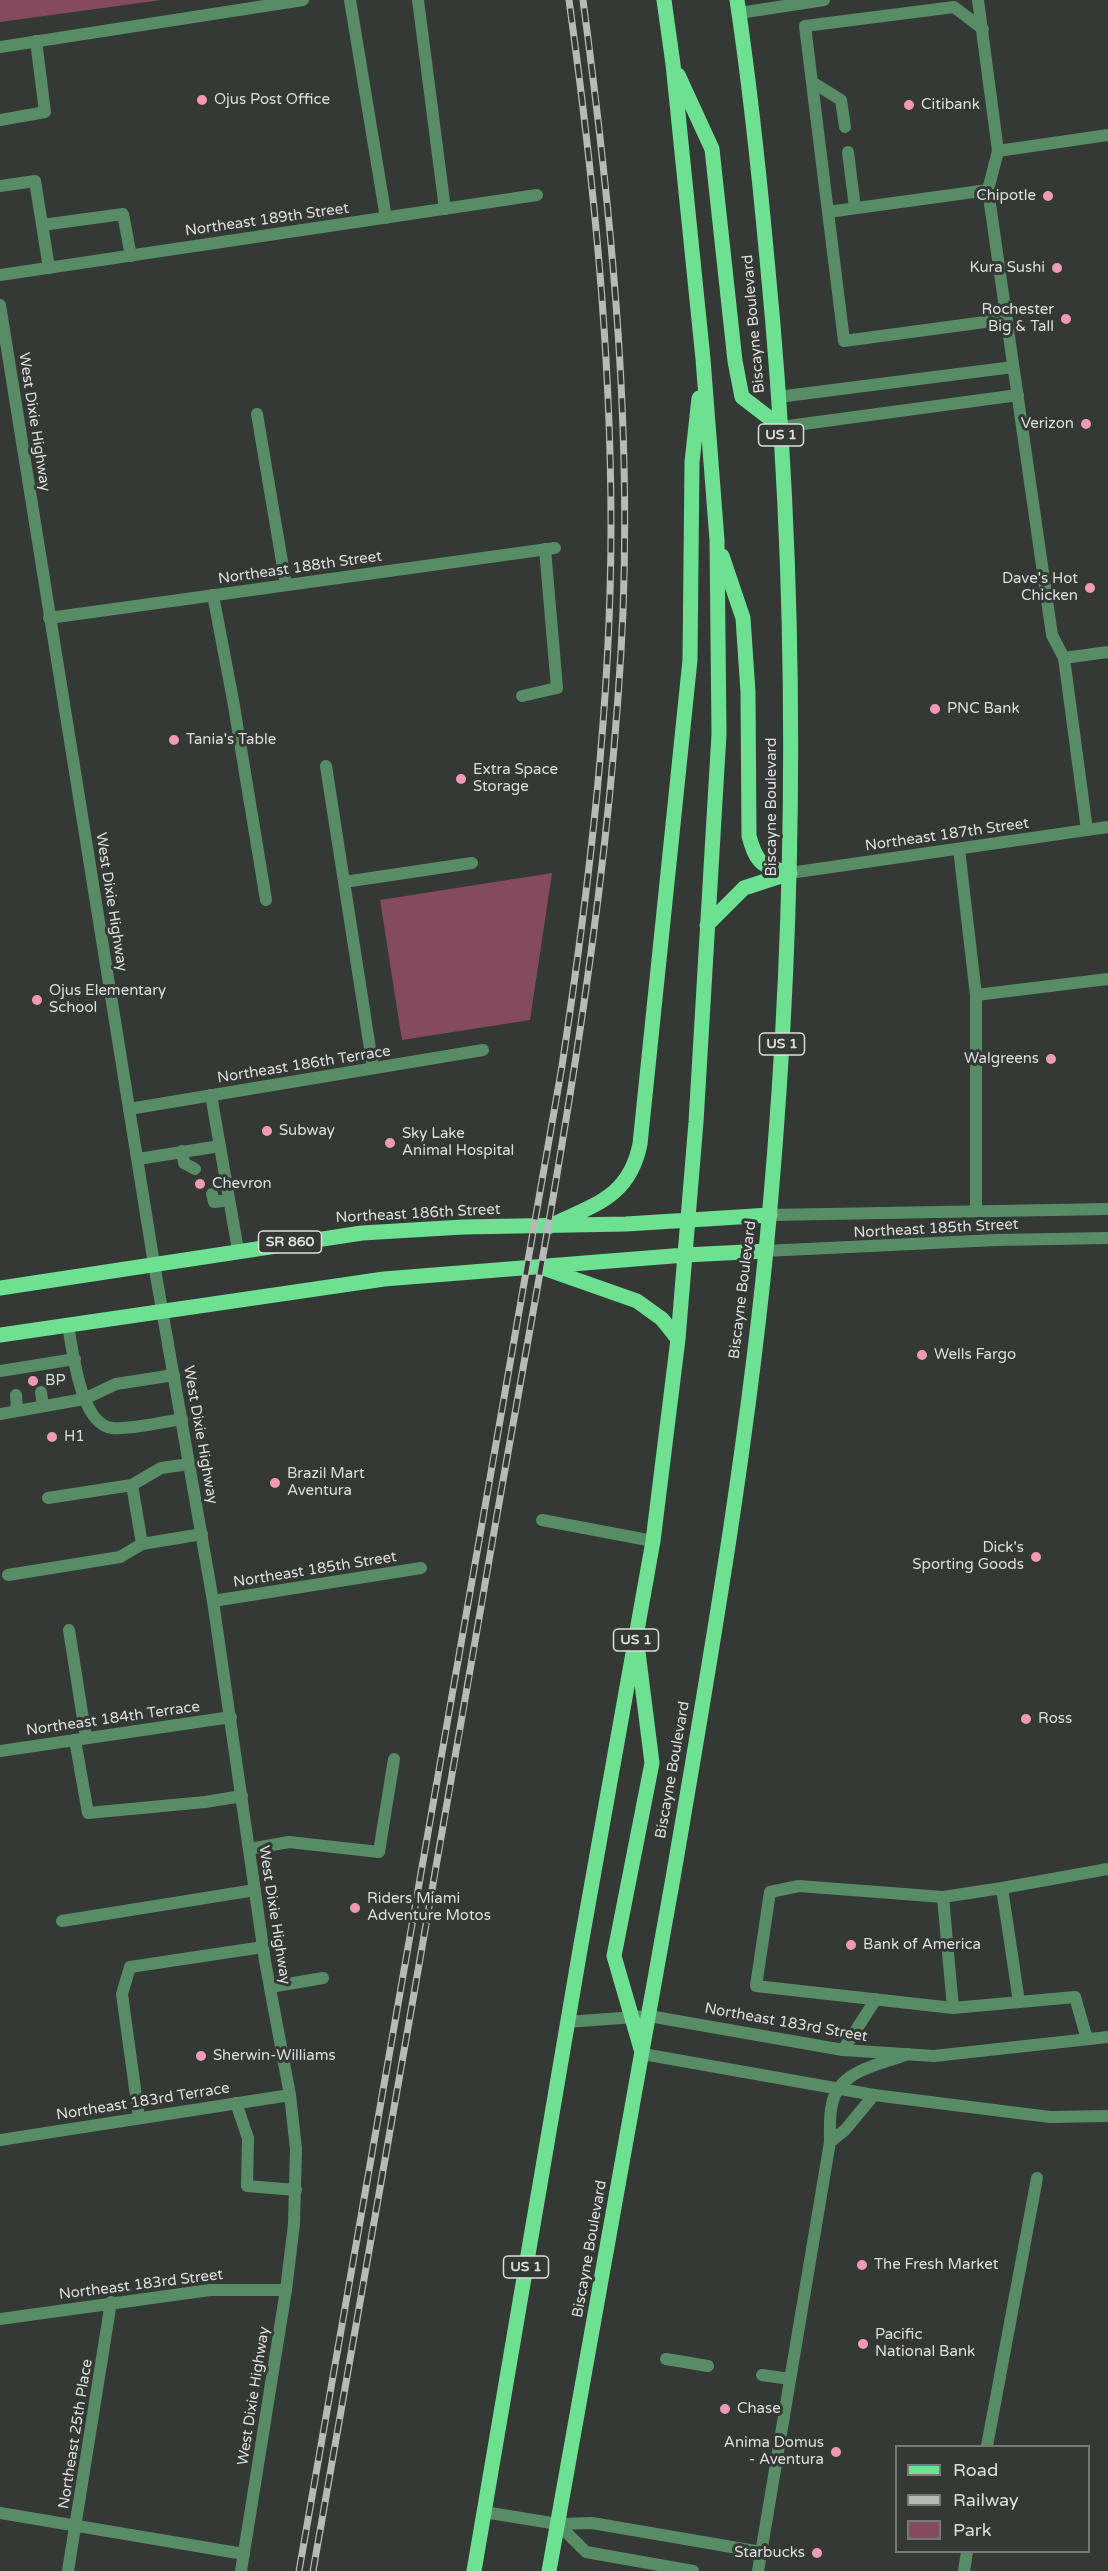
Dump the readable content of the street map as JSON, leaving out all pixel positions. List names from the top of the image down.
{
  "streets": {
    "main road": [
      "Biscayne Boulevard",
      "US 1",
      "Northeast 186th Street",
      "SR 860"
    ],
    "street": [
      "Northeast 189th Street",
      "West Dixie Highway",
      "Northeast 188th Street",
      "Northeast 187th Street",
      "Northeast 186th Terrace",
      "Northeast 185th Street",
      "Northeast 184th Terrace",
      "Northeast 183rd Street",
      "Northeast 183rd Terrace",
      "Northeast 25th Place"
    ]
  },
  "crossings": [
    ["Biscayne Boulevard", "Northeast 187th Street"],
    ["Biscayne Boulevard", "Northeast 186th Street"],
    ["Biscayne Boulevard", "Northeast 185th Street"],
    ["Biscayne Boulevard", "Northeast 183rd Street"],
    ["West Dixie Highway", "Northeast 188th Street"],
    ["West Dixie Highway", "Northeast 186th Terrace"],
    ["West Dixie Highway", "Northeast 186th Street"],
    ["West Dixie Highway", "Northeast 185th Street"],
    ["West Dixie Highway", "Northeast 184th Terrace"],
    ["West Dixie Highway", "Northeast 183rd Street"],
    ["West Dixie Highway", "Northeast 183rd Terrace"],
    ["US 1", "Northeast 186th Street"],
    ["US 1", "Northeast 183rd Street"],
    ["Northeast 186th Street", "Northeast 185th Street"],
    ["Northeast 183rd Street", "Northeast 25th Place"]
  ],
  "places": [
    "Ojus Post Office",
    "Citibank",
    "Chipotle",
    "Kura Sushi",
    "Rochester Big & Tall",
    "Verizon",
    "Dave's Hot Chicken",
    "PNC Bank",
    "Tania's Table",
    "Extra Space Storage",
    "Ojus Elementary School",
    "Walgreens",
    "Subway",
    "Sky Lake Animal Hospital",
    "Chevron",
    "Wells Fargo",
    "BP",
    "H1",
    "Brazil Mart Aventura",
    "Dick's Sporting Goods",
    "Ross",
    "Riders Miami Adventure Motos",
    "Bank of America",
    "Sherwin-Williams",
    "The Fresh Market",
    "Pacific National Bank",
    "Chase",
    "Anima Domus - Aventura",
    "Starbucks"
  ],
  "legend": ["Road", "Railway", "Park"]
}
